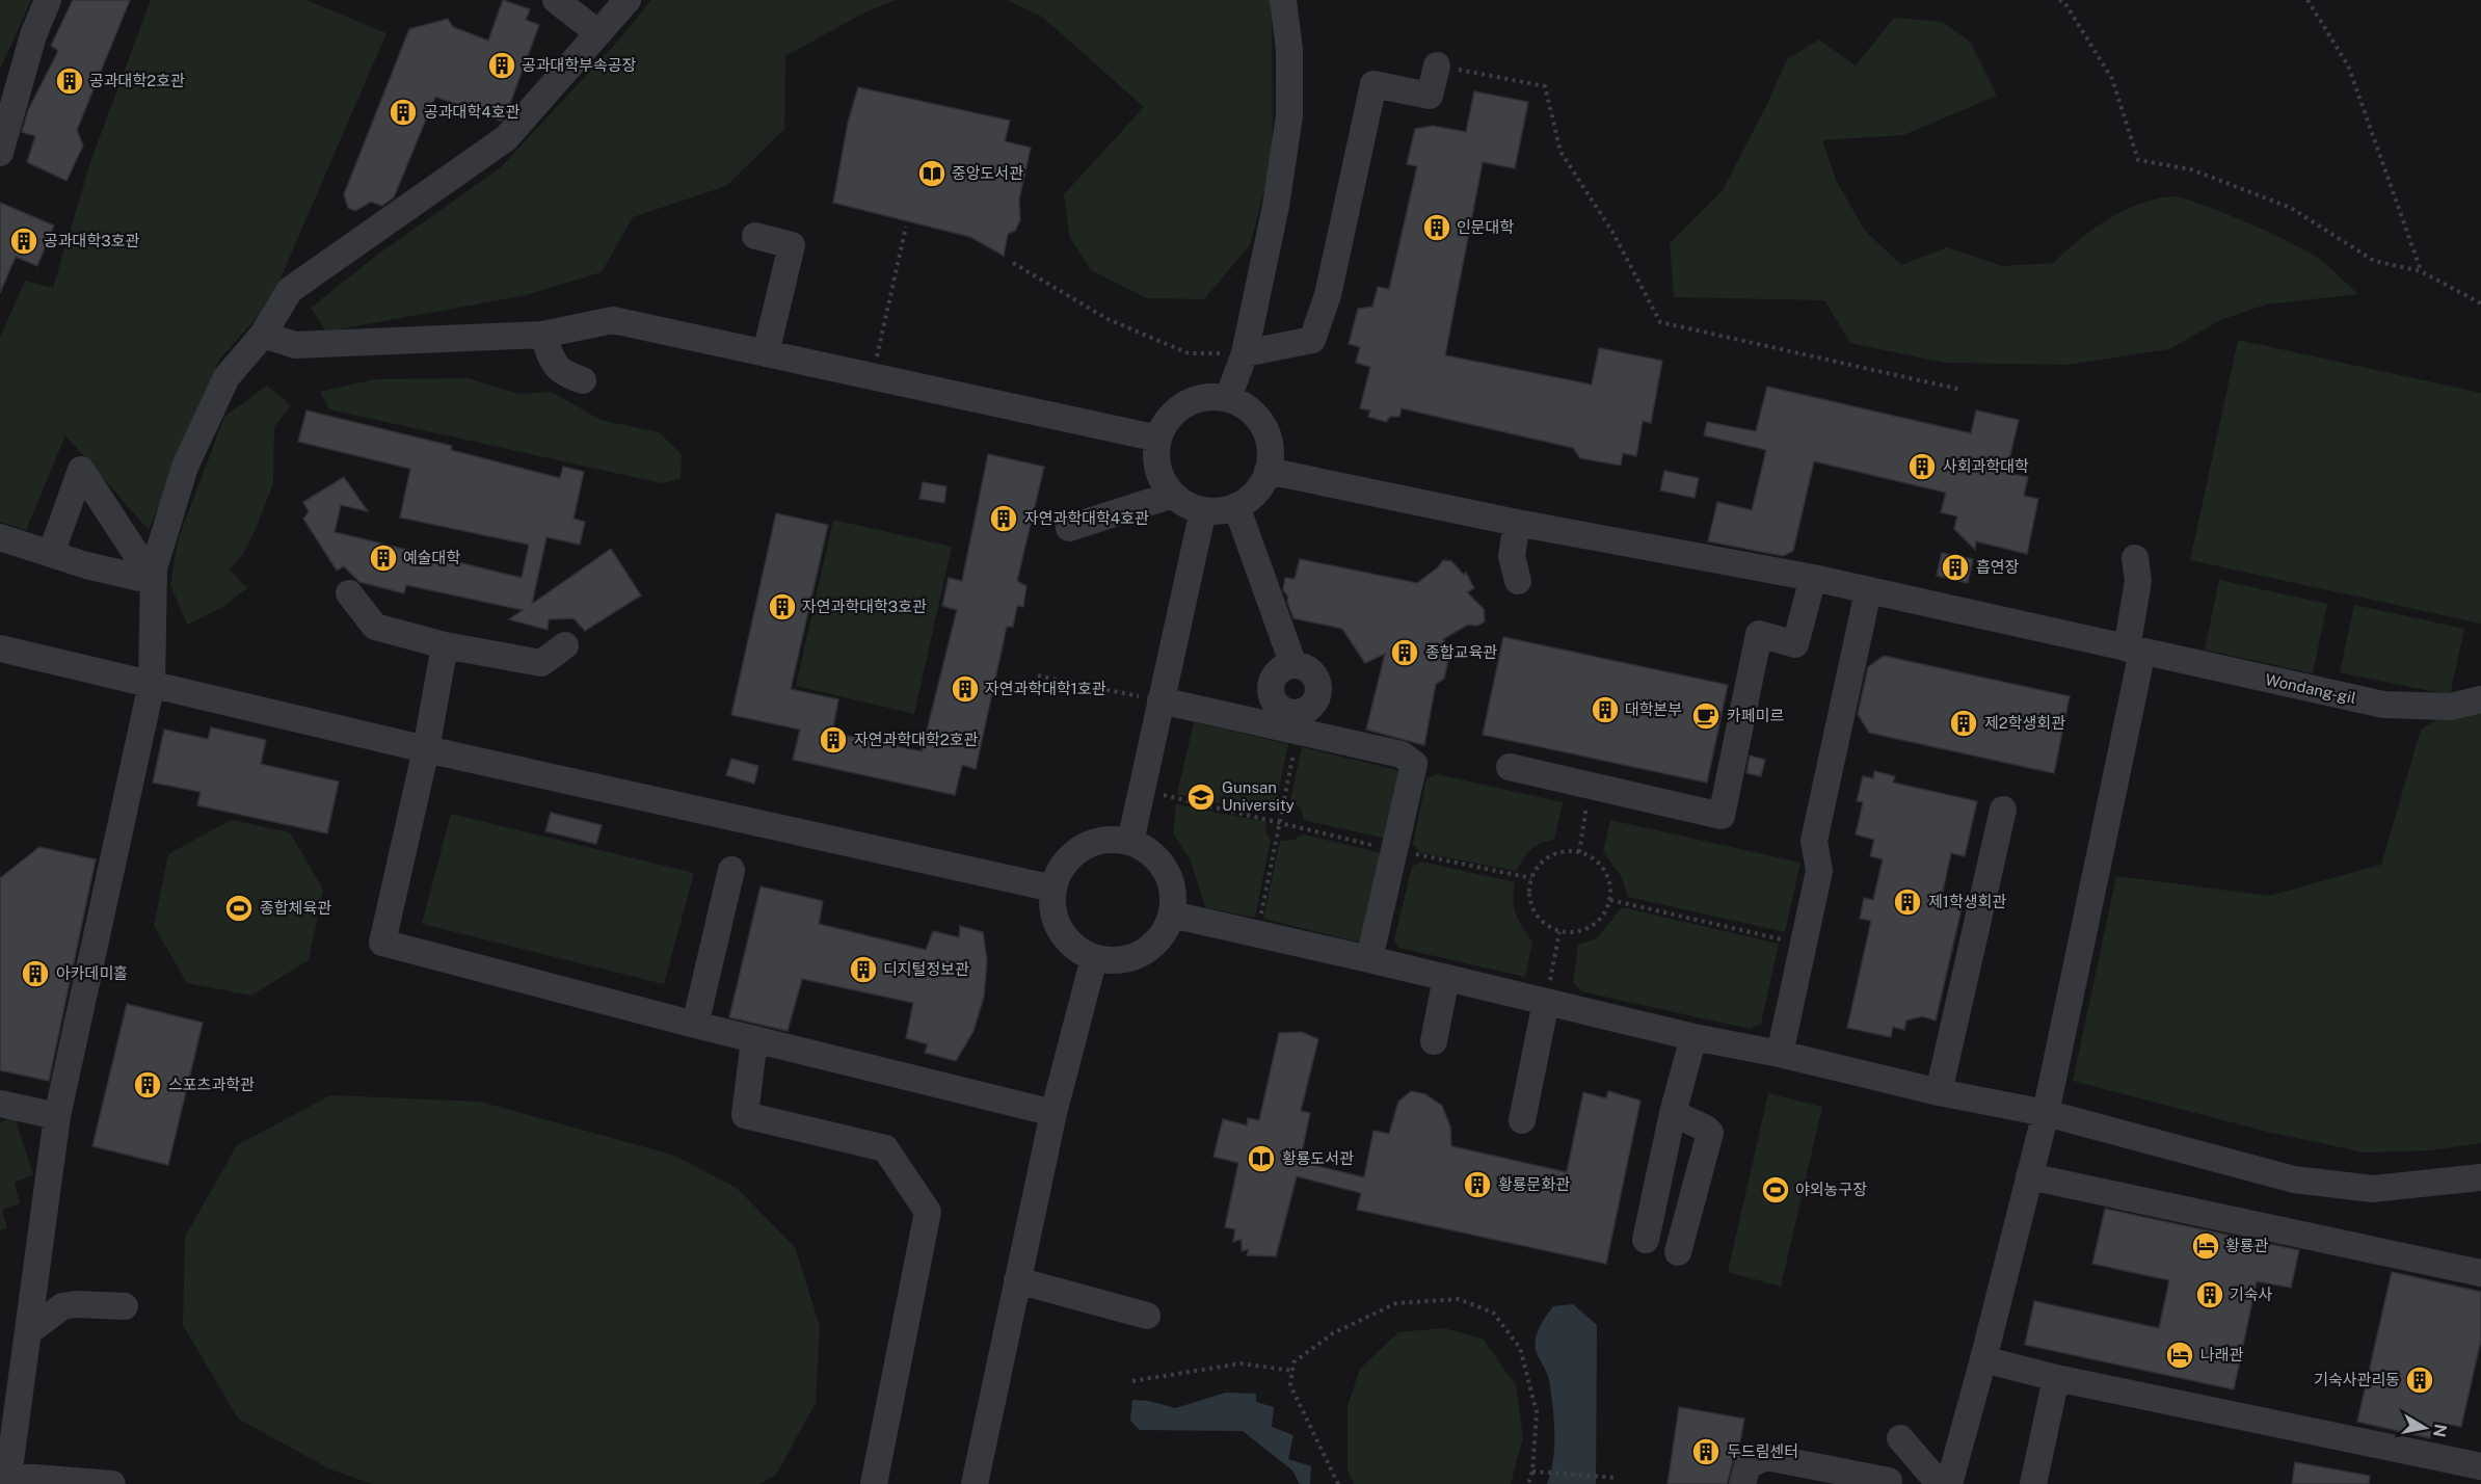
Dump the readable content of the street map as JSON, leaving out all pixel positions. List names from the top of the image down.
{
  "streets": {
    "lane": ["Wondang-gil"]
  },
  "places": {
    "building": [
      "공과대학부속공장",
      "공과대학2호관",
      "공과대학4호관",
      "인문대학",
      "공과대학3호관",
      "사회과학대학",
      "자연과학대학4호관",
      "예술대학",
      "흡연장",
      "자연과학대학3호관",
      "종합교육관",
      "자연과학대학1호관",
      "대학본부",
      "제2학생회관",
      "자연과학대학2호관",
      "제1학생회관",
      "디지털정보관",
      "아카데미홀",
      "스포츠과학관",
      "황룡문화관",
      "기숙사",
      "기숙사관리동",
      "두드림센터"
    ],
    "library": ["중앙도서관", "황룡도서관"],
    "cafe": ["카페미르"],
    "school or university": ["Gunsan University"],
    "sports": ["종합체육관", "야외농구장"],
    "hotel": ["황룡관", "나래관"]
  },
  "north": "right"
}
